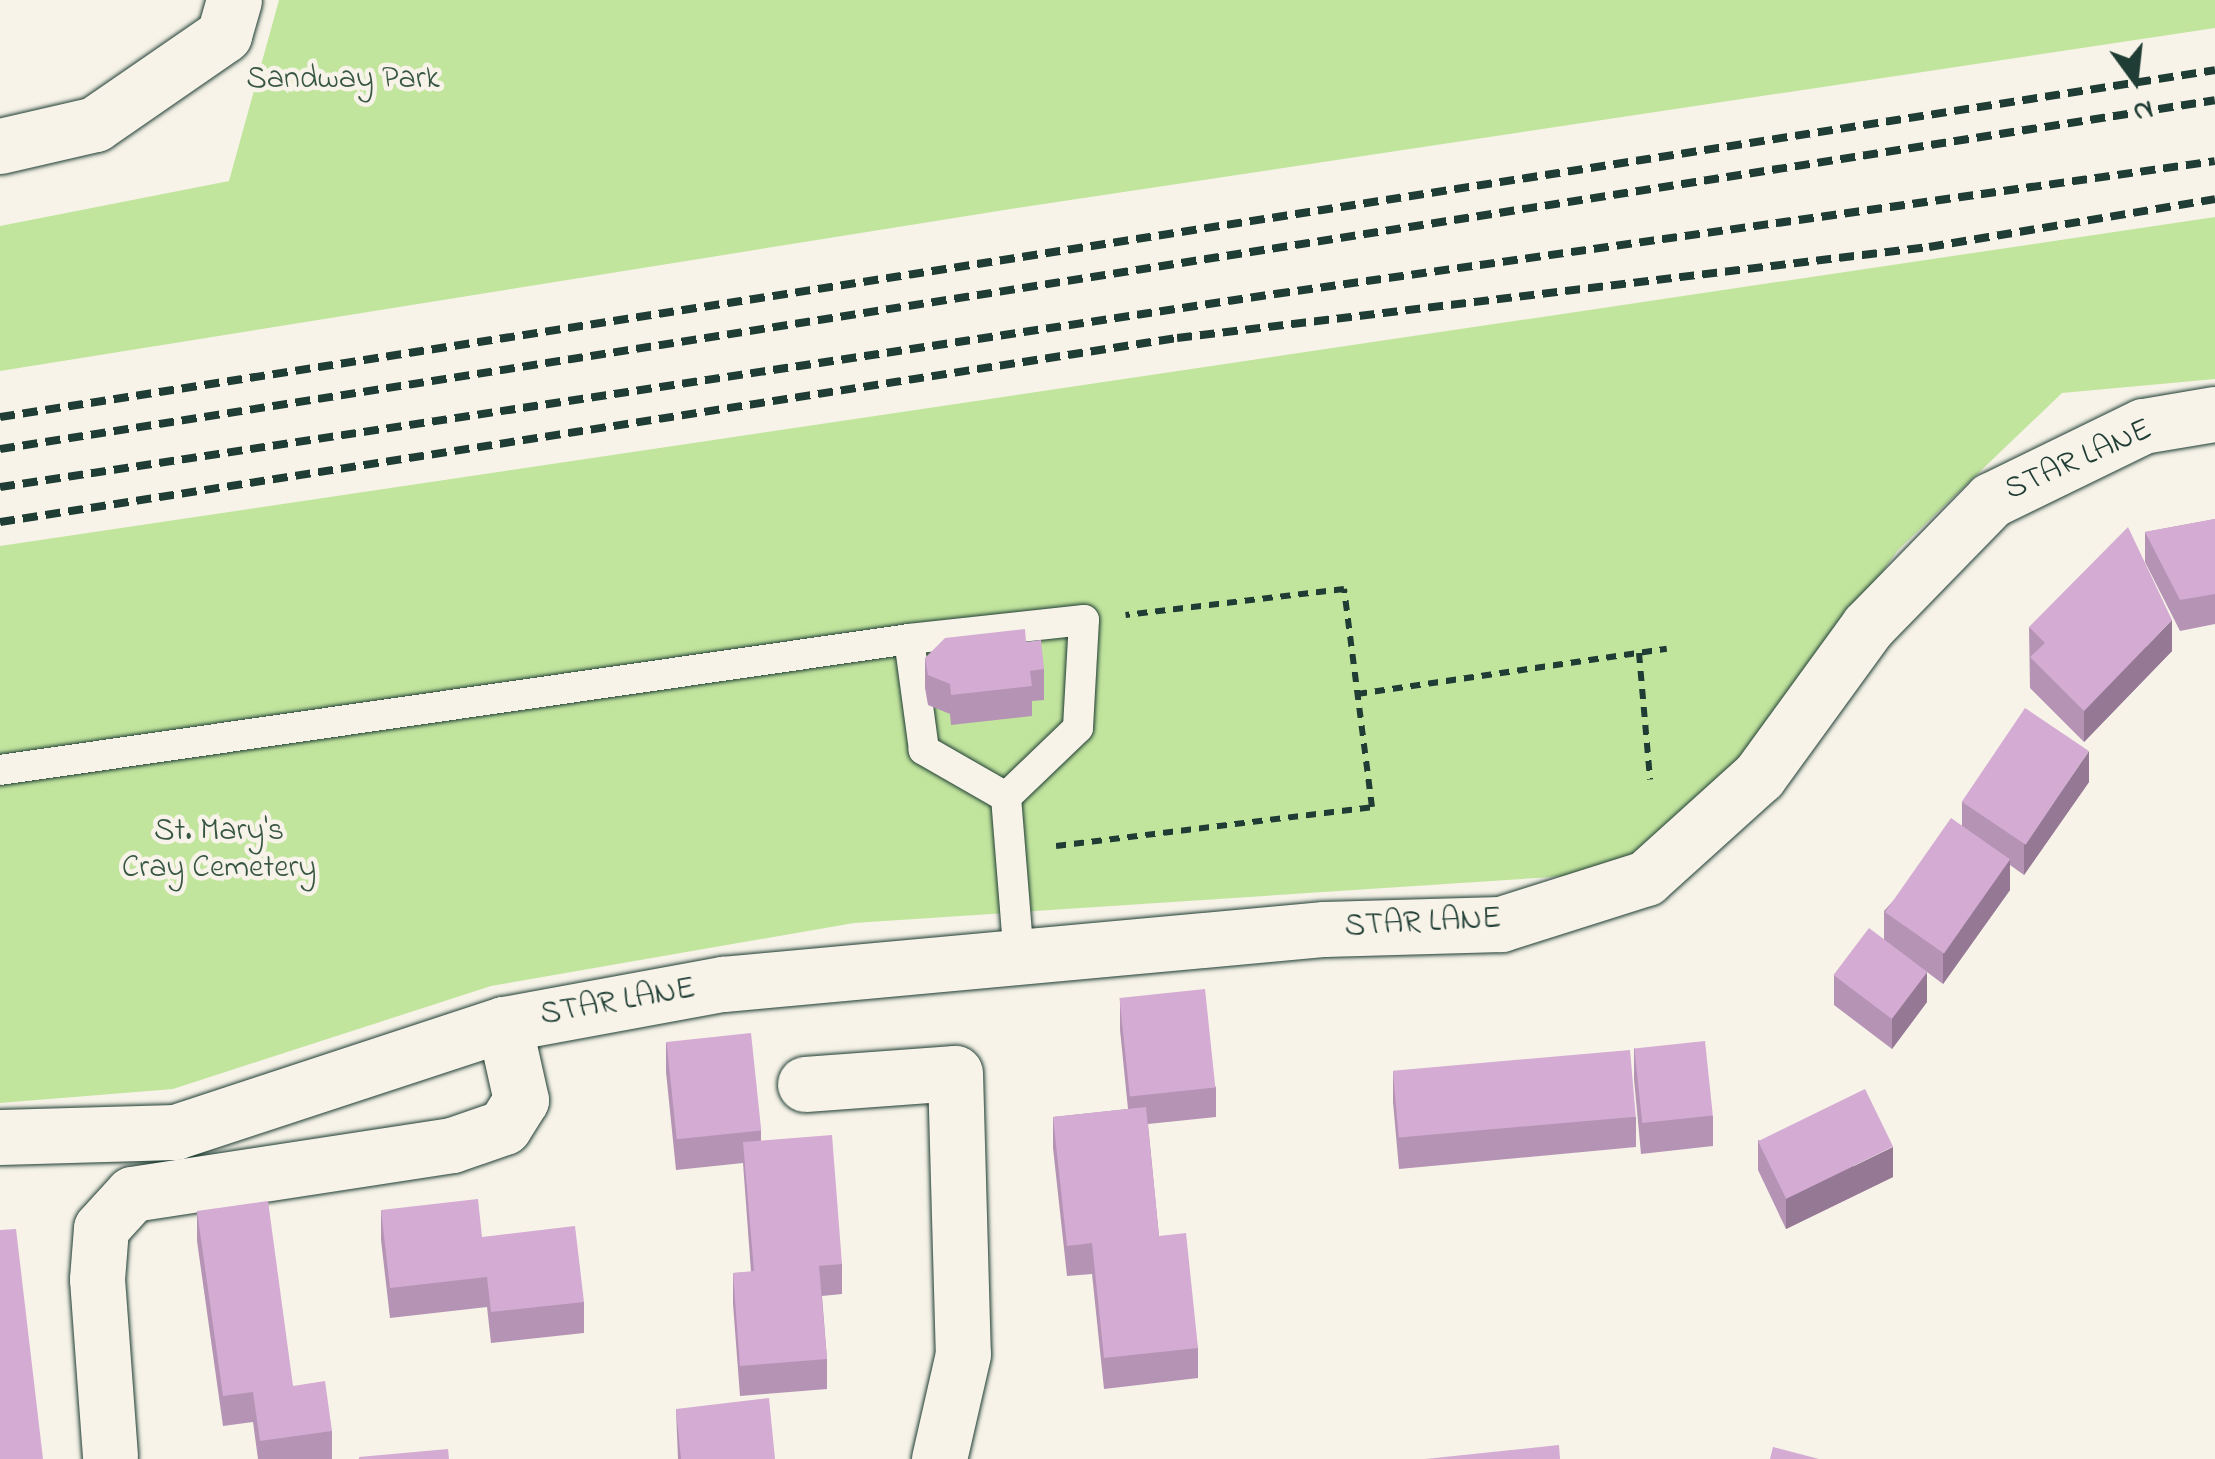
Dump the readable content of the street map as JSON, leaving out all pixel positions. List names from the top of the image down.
{
  "streets": {
    "street": ["STAR LANE"]
  },
  "parks": ["Sandway Park", "St. Mary's Cray Cemetery"],
  "north": "bottom"
}
